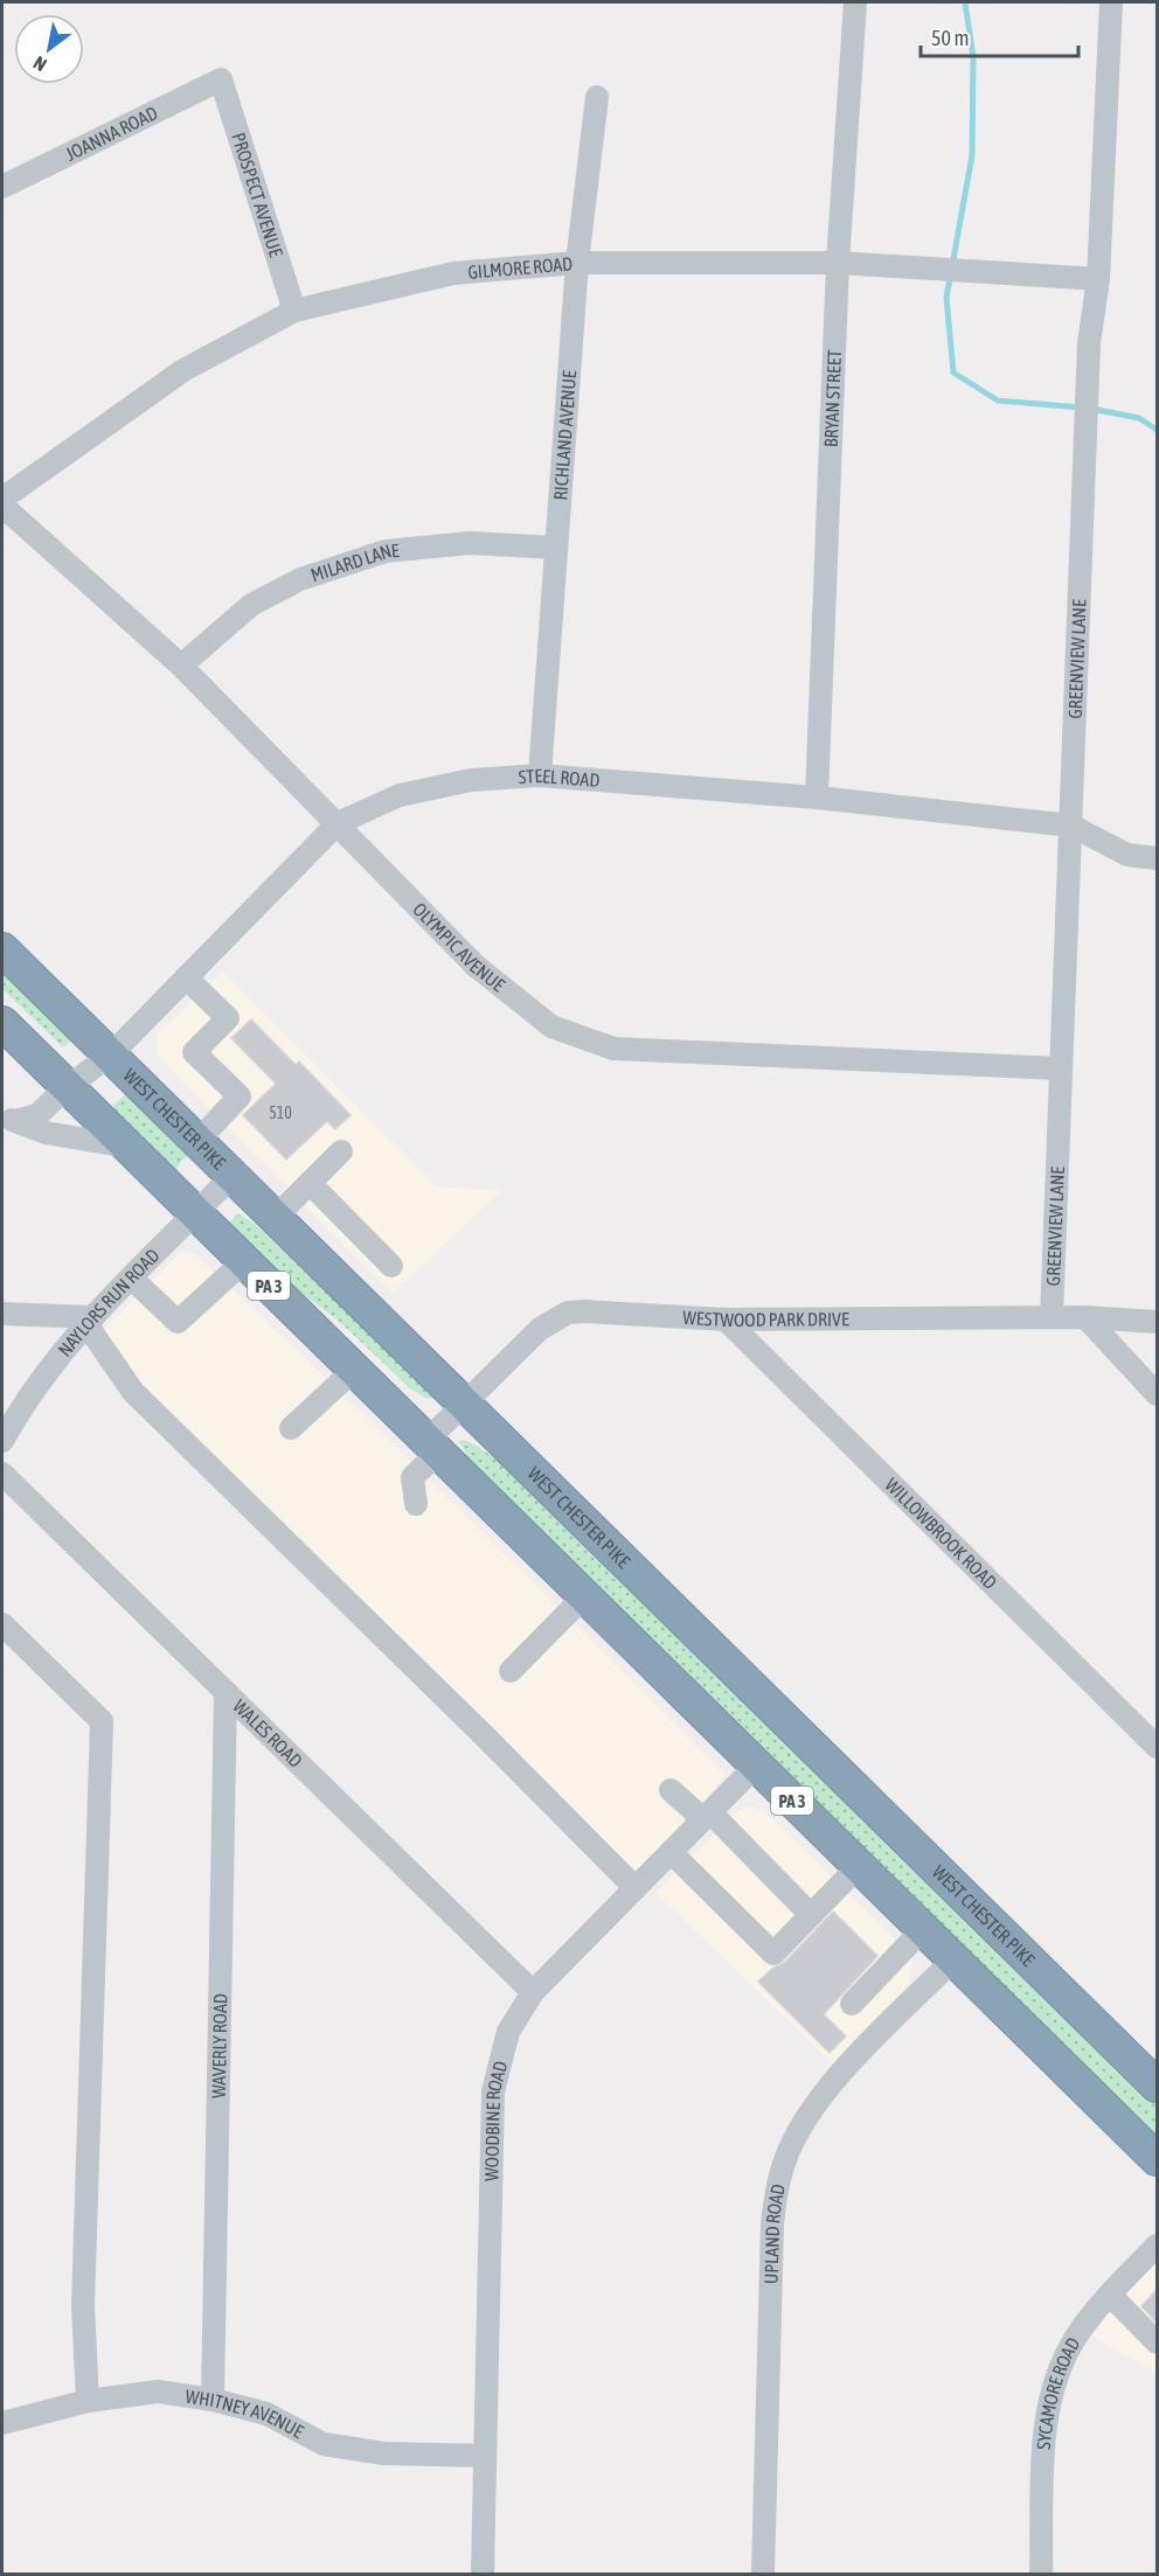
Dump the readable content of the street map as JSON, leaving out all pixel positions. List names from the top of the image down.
{
  "streets": {
    "highway": ["WEST CHESTER PIKE", "PA 3"],
    "street": [
      "JOANNA ROAD",
      "PROSPECT AVENUE",
      "GILMORE ROAD",
      "BRYAN STREET",
      "RICHLAND AVENUE",
      "MILARD LANE",
      "GREENVIEW LANE",
      "STEEL ROAD",
      "OLYMPIC AVENUE",
      "NAYLORS RUN ROAD",
      "WESTWOOD PARK DRIVE",
      "WILLOWBROOK ROAD",
      "WALES ROAD",
      "WAVERLY ROAD",
      "WOODBINE ROAD",
      "UPLAND ROAD",
      "SYCAMORE ROAD",
      "WHITNEY AVENUE"
    ]
  },
  "crossings": [
    ["JOANNA ROAD", "PROSPECT AVENUE"],
    ["PROSPECT AVENUE", "GILMORE ROAD"],
    ["GILMORE ROAD", "BRYAN STREET"],
    ["GILMORE ROAD", "RICHLAND AVENUE"],
    ["GILMORE ROAD", "GREENVIEW LANE"],
    ["BRYAN STREET", "STEEL ROAD"],
    ["RICHLAND AVENUE", "MILARD LANE"],
    ["RICHLAND AVENUE", "STEEL ROAD"],
    ["MILARD LANE", "OLYMPIC AVENUE"],
    ["GREENVIEW LANE", "STEEL ROAD"],
    ["GREENVIEW LANE", "OLYMPIC AVENUE"],
    ["GREENVIEW LANE", "WESTWOOD PARK DRIVE"],
    ["STEEL ROAD", "OLYMPIC AVENUE"],
    ["STEEL ROAD", "WEST CHESTER PIKE"],
    ["STEEL ROAD", "PA 3"],
    ["WEST CHESTER PIKE", "NAYLORS RUN ROAD"],
    ["WEST CHESTER PIKE", "WESTWOOD PARK DRIVE"],
    ["PA 3", "NAYLORS RUN ROAD"],
    ["PA 3", "WESTWOOD PARK DRIVE"],
    ["PA 3", "WOODBINE ROAD"],
    ["PA 3", "UPLAND ROAD"],
    ["WESTWOOD PARK DRIVE", "WILLOWBROOK ROAD"],
    ["WALES ROAD", "WAVERLY ROAD"],
    ["WALES ROAD", "WOODBINE ROAD"],
    ["WAVERLY ROAD", "WHITNEY AVENUE"],
    ["WOODBINE ROAD", "WHITNEY AVENUE"]
  ],
  "house_numbers": ["510"],
  "scale_bar": "50 m",
  "north": "bottom left"
}
